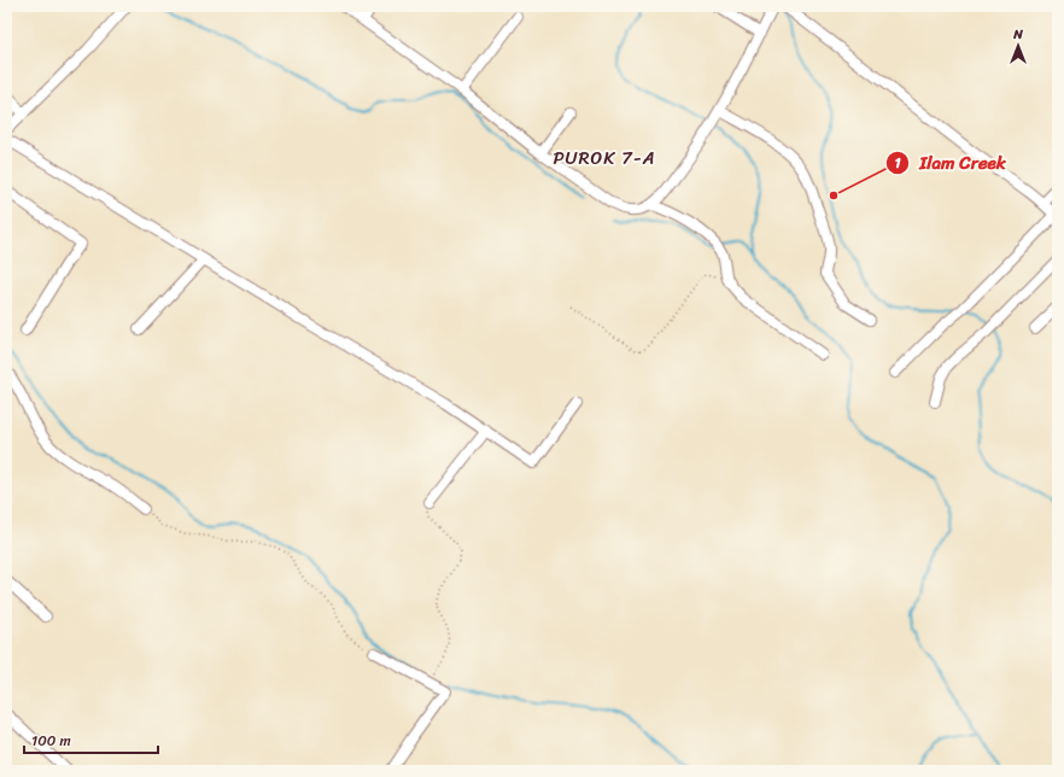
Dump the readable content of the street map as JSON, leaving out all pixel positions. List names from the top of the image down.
{
  "districts": ["PUROK 7-A"],
  "places": ["Ilam Creek"],
  "scale_bar": "100 m",
  "north": "top"
}
